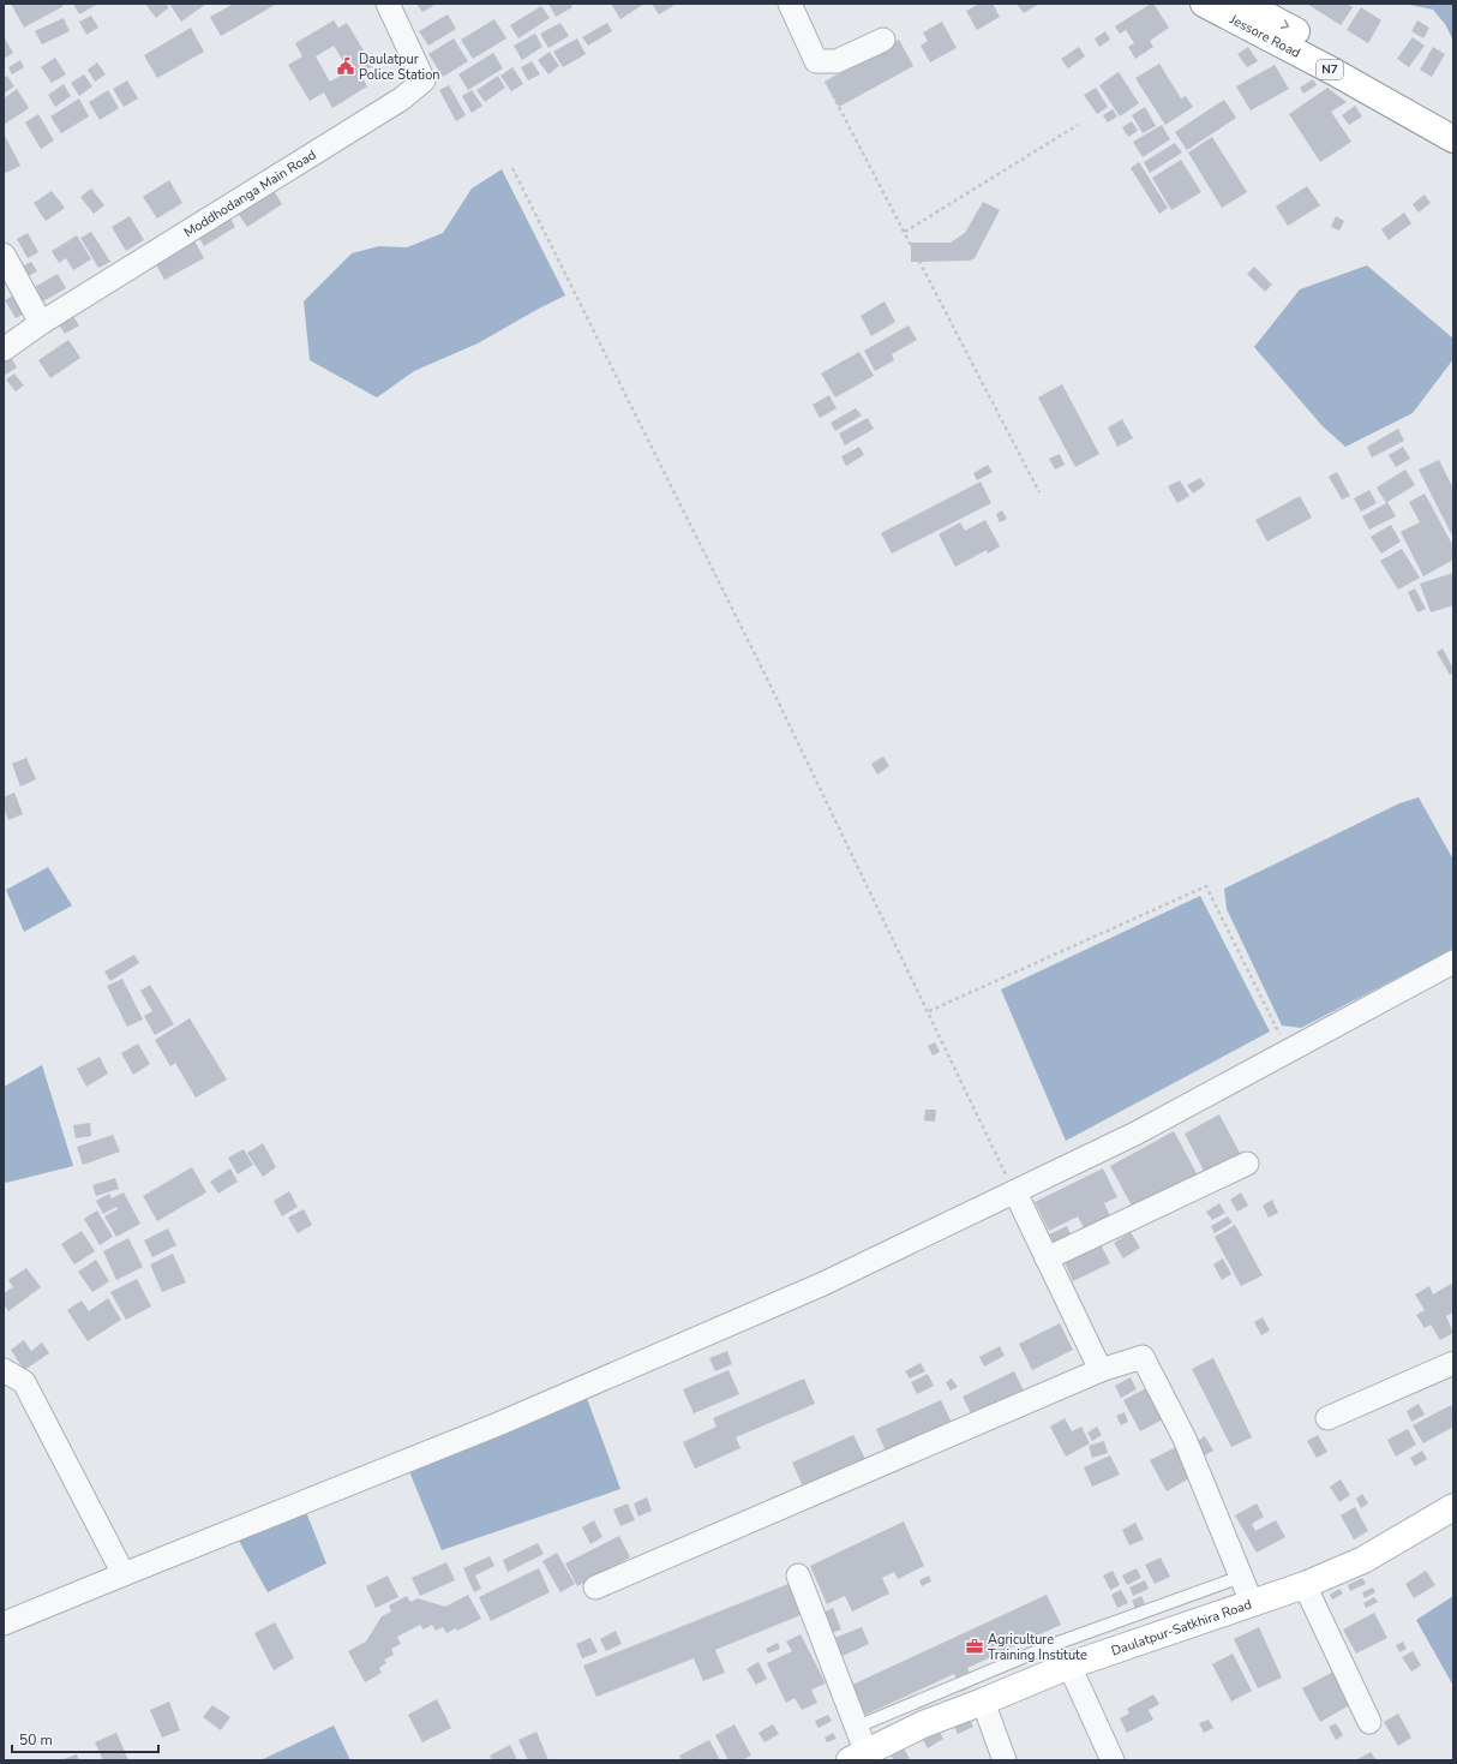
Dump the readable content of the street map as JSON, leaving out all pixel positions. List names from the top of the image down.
{
  "streets": {
    "main road": ["Jessore Road", "N7", "Daulatpur-Satkhira Road"],
    "street": ["Moddhodanga Main Road"]
  },
  "places": {
    "public building": ["Daulatpur Police Station"],
    "office": ["Agriculture Training Institute"]
  },
  "scale_bar": "50 m"
}
